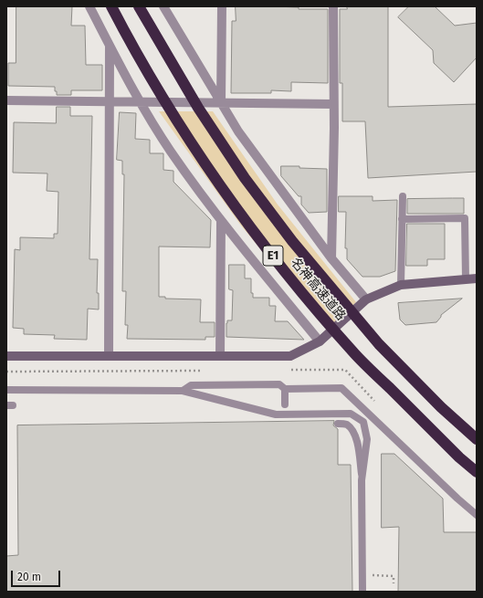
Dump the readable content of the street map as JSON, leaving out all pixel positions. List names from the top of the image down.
{
  "streets": {
    "highway": ["E1", "名神高速道路"]
  },
  "scale_bar": "20 m"
}
